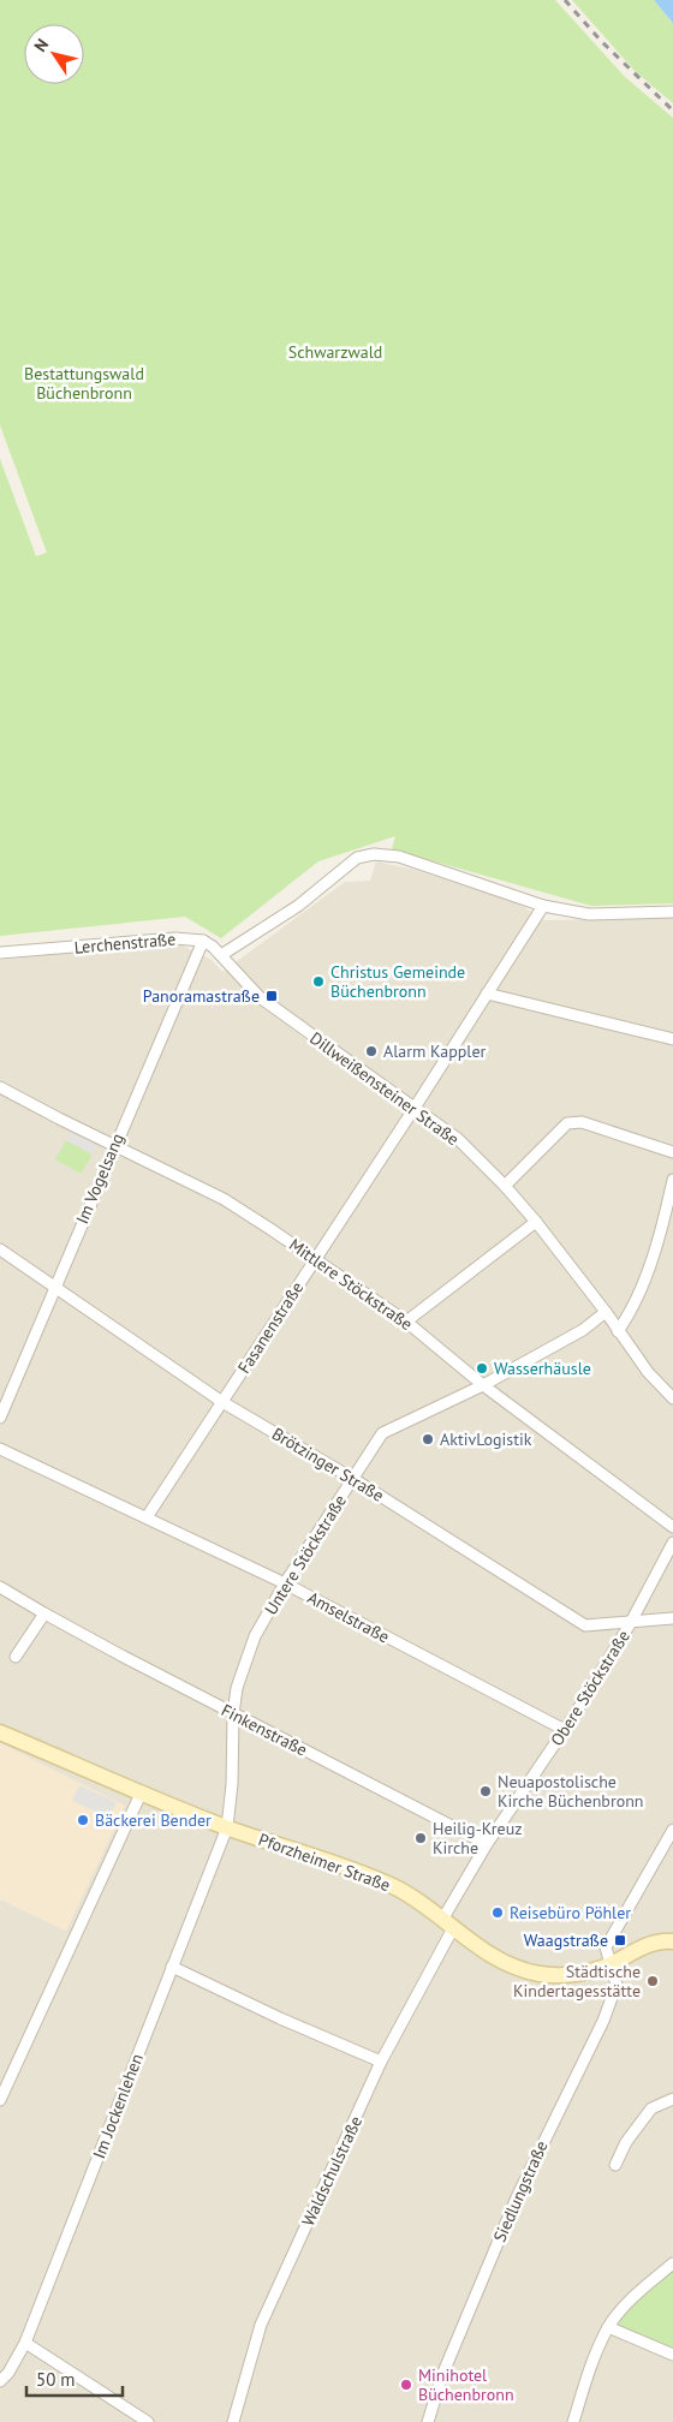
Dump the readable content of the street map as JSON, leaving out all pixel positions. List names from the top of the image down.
{
  "streets": {
    "main road": ["Pforzheimer Straße"],
    "street": [
      "Lerchenstraße",
      "Dillweißensteiner Straße",
      "Im Vogelsang",
      "Mittlere Stöckstraße",
      "Fasanenstraße",
      "Brötzinger Straße",
      "Untere Stöckstraße",
      "Amselstraße",
      "Obere Stöckstraße",
      "Finkenstraße",
      "Im Jockenlehen",
      "Waldschulstraße",
      "Siedlungstraße"
    ]
  },
  "crossings": [
    ["Lerchenstraße", "Im Vogelsang"],
    ["Dillweißensteiner Straße", "Fasanenstraße"],
    ["Dillweißensteiner Straße", "Untere Stöckstraße"],
    ["Im Vogelsang", "Mittlere Stöckstraße"],
    ["Im Vogelsang", "Brötzinger Straße"],
    ["Mittlere Stöckstraße", "Fasanenstraße"],
    ["Mittlere Stöckstraße", "Untere Stöckstraße"],
    ["Fasanenstraße", "Brötzinger Straße"],
    ["Fasanenstraße", "Amselstraße"],
    ["Brötzinger Straße", "Untere Stöckstraße"],
    ["Brötzinger Straße", "Obere Stöckstraße"],
    ["Untere Stöckstraße", "Amselstraße"],
    ["Untere Stöckstraße", "Finkenstraße"],
    ["Untere Stöckstraße", "Pforzheimer Straße"],
    ["Untere Stöckstraße", "Im Jockenlehen"],
    ["Amselstraße", "Obere Stöckstraße"],
    ["Obere Stöckstraße", "Finkenstraße"],
    ["Obere Stöckstraße", "Pforzheimer Straße"],
    ["Obere Stöckstraße", "Waldschulstraße"],
    ["Pforzheimer Straße", "Im Jockenlehen"],
    ["Pforzheimer Straße", "Waldschulstraße"],
    ["Pforzheimer Straße", "Siedlungstraße"]
  ],
  "parks": ["Schwarzwald", "Bestattungswald Büchenbronn"],
  "places": {
    "other": [
      "Christus Gemeinde Büchenbronn",
      "Alarm Kappler",
      "Wasserhäusle",
      "AktivLogistik",
      "Neuapostolische Kirche Büchenbronn",
      "Bäckerei Bender",
      "Heilig-Kreuz Kirche",
      "Reisebüro Pöhler",
      "Städtische Kindertagesstätte",
      "Minihotel Büchenbronn"
    ],
    "transit": ["Panoramastraße", "Waagstraße"]
  },
  "scale_bar": "50 m",
  "north": "top left"
}
